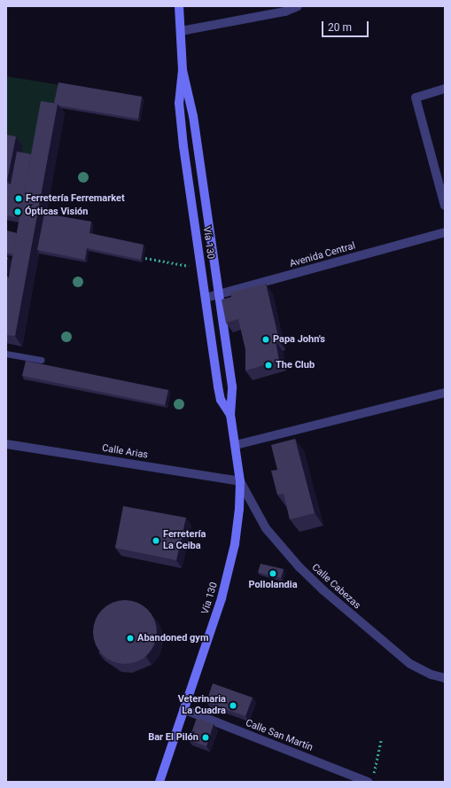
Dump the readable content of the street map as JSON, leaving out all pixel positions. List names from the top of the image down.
{
  "streets": {
    "main road": ["Vía 130"],
    "street": [
      "Avenida Central",
      "Calle Arias",
      "Calle Cabezas",
      "Calle San Martín"
    ]
  },
  "crossings": [
    ["Vía 130", "Avenida Central"],
    ["Vía 130", "Calle Arias"],
    ["Vía 130", "Calle Cabezas"],
    ["Vía 130", "Calle San Martín"],
    ["Calle Arias", "Calle Cabezas"]
  ],
  "places": [
    "Ferretería Ferremarket",
    "Ópticas Visión",
    "Papa John's",
    "The Club",
    "Ferretería La Ceiba",
    "Pollolandia",
    "Abandoned gym",
    "Veterinaria La Cuadra",
    "Bar El Pilón"
  ],
  "scale_bar": "20 m"
}
